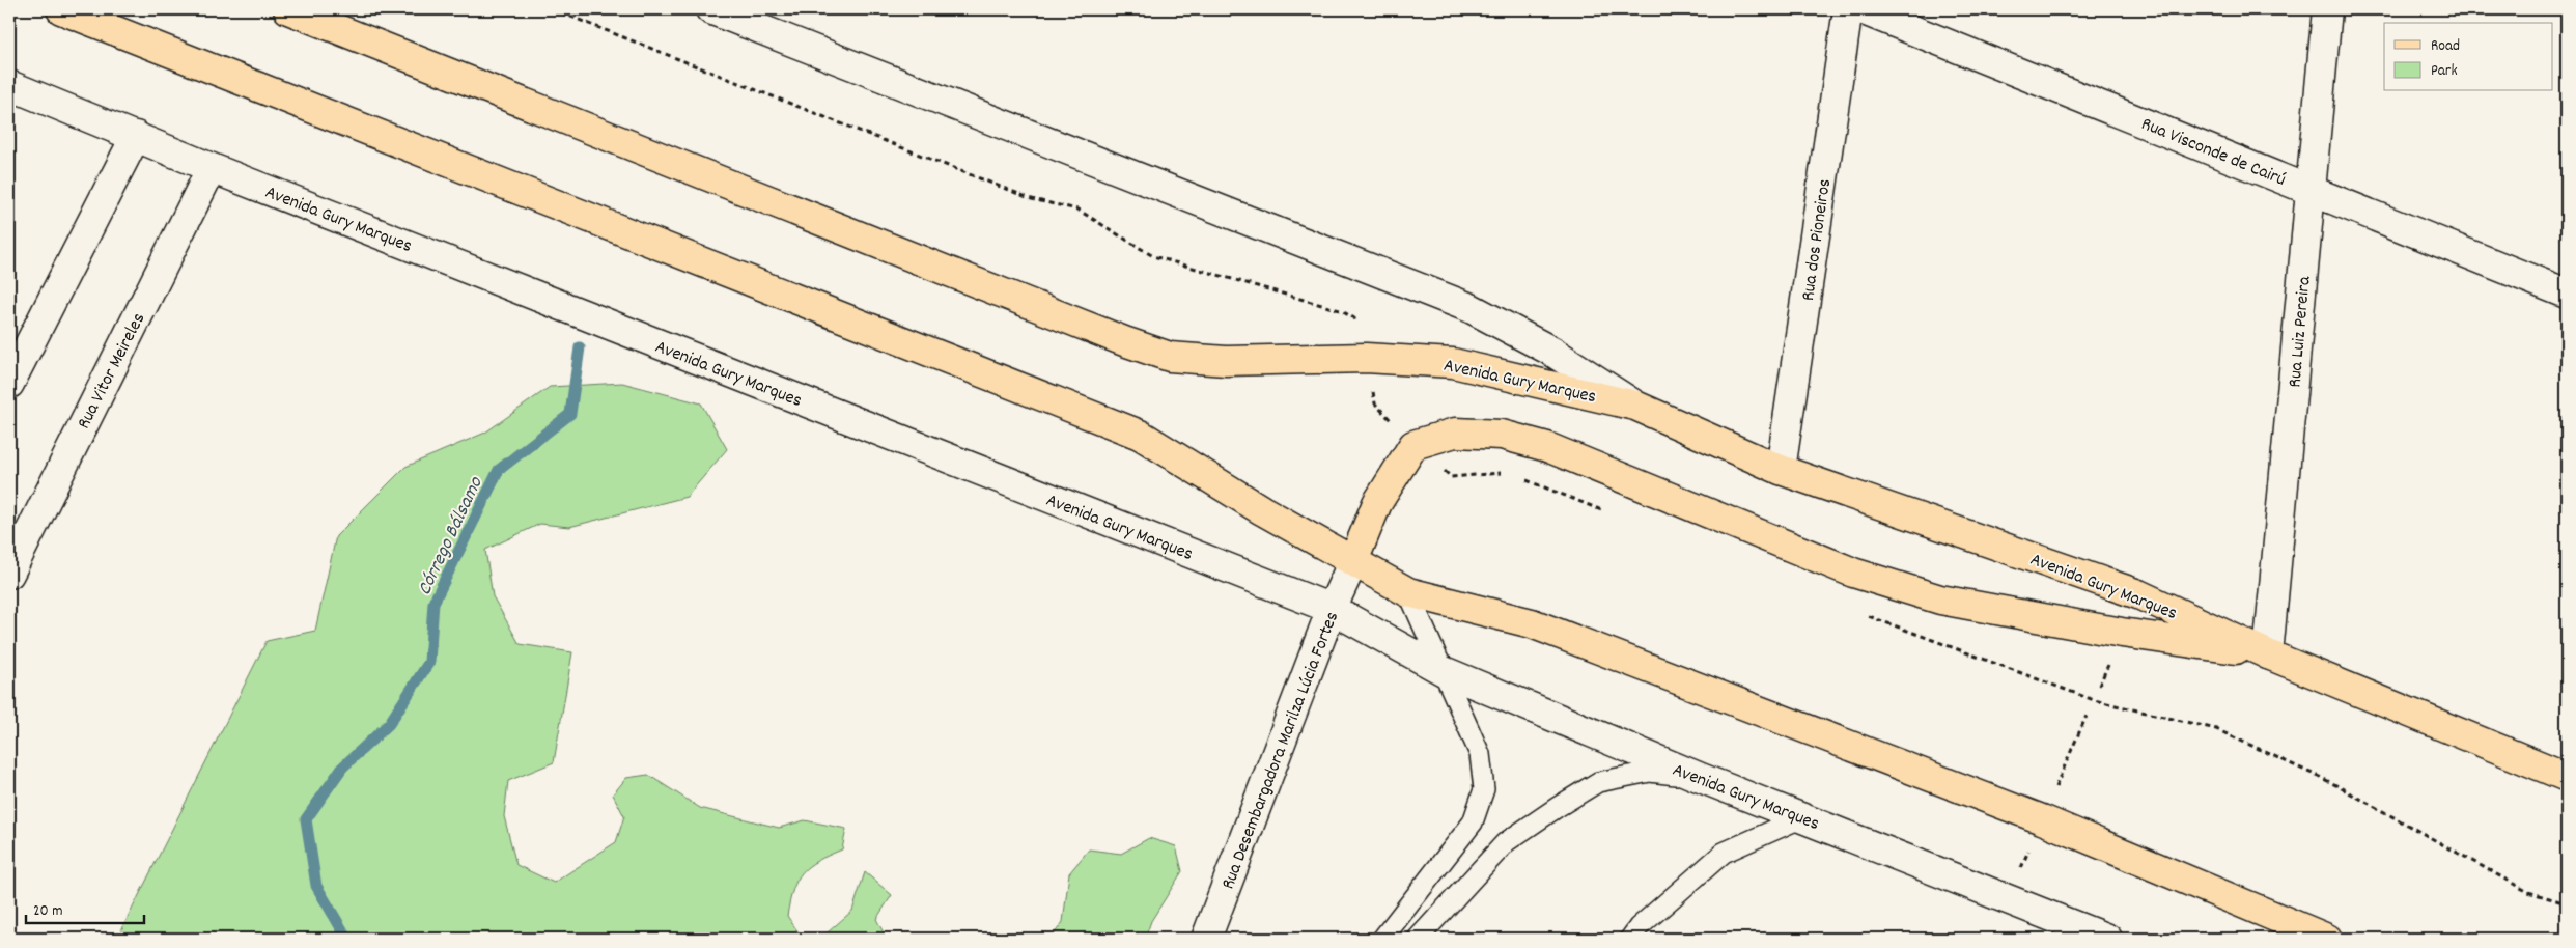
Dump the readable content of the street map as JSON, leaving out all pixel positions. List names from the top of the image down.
{
  "streets": {
    "main road": [
      "Rua Visconde de Cairú",
      "Avenida Gury Marques",
      "Rua dos Pioneiros",
      "Rua Luiz Pereira",
      "Rua Vitor Meireles",
      "Rua Desembargadora Marilza Lúcia Fortes"
    ]
  },
  "crossings": [
    ["Rua Visconde de Cairú", "Rua Luiz Pereira"],
    ["Avenida Gury Marques", "Rua dos Pioneiros"],
    ["Avenida Gury Marques", "Rua Luiz Pereira"],
    ["Avenida Gury Marques", "Rua Vitor Meireles"],
    ["Avenida Gury Marques", "Rua Desembargadora Marilza Lúcia Fortes"]
  ],
  "water": ["Córrego Bálsamo"],
  "legend": ["Road", "Park"],
  "scale_bar": "20 m"
}
